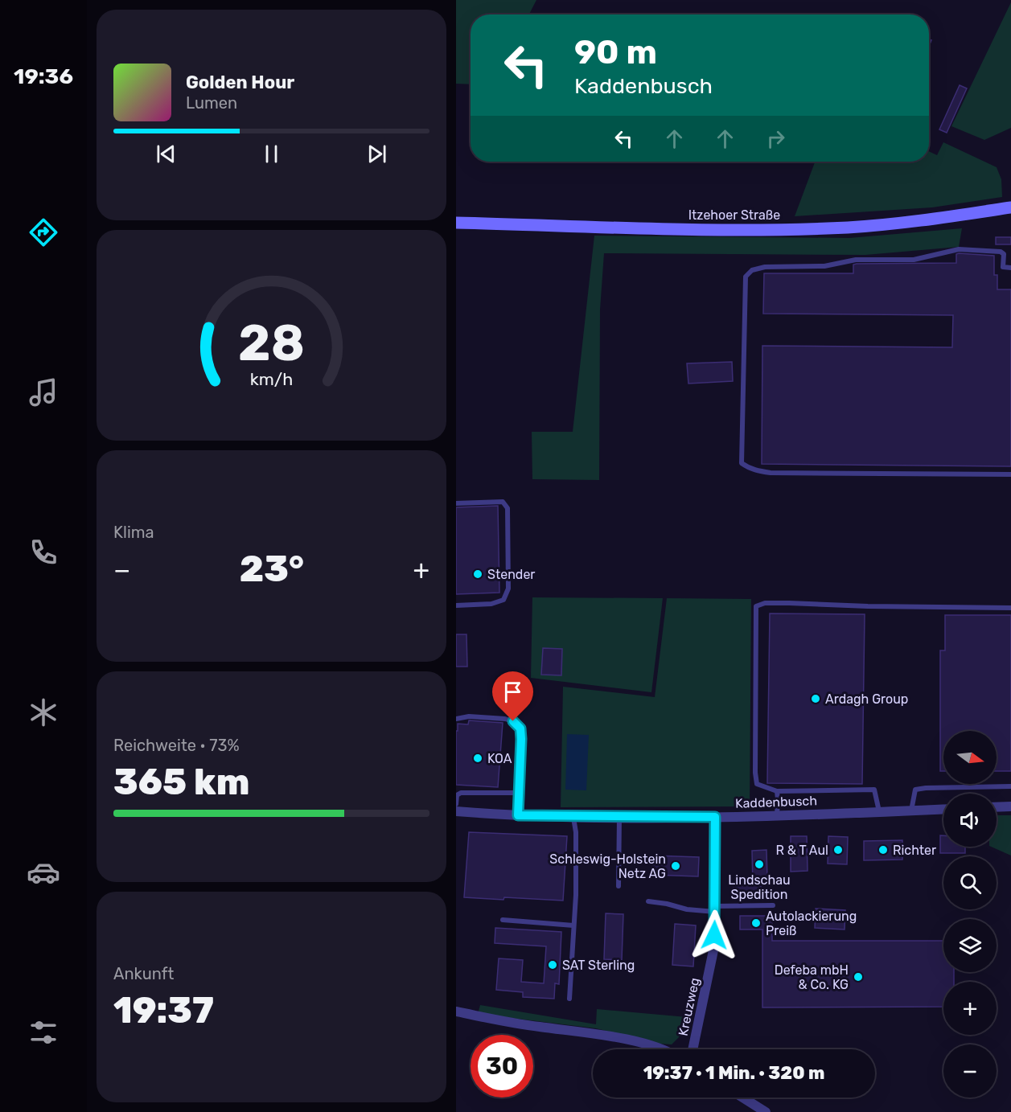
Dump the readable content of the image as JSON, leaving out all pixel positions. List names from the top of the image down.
{
  "streets": {
    "main road": ["Itzehoer Straße"],
    "street": ["Kaddenbusch", "Kreuzweg"]
  },
  "crossings": [
    ["Kaddenbusch", "Kreuzweg"]
  ],
  "places": [
    "Stender",
    "Ardagh Group",
    "KOA",
    "R & T Aul",
    "Richter",
    "Lindschau Spedition",
    "Schleswig-Holstein Netz AG",
    "Autolackierung Preiß",
    "SAT Sterling",
    "Defeba mbH & Co. KG"
  ],
  "north": "right",
  "page": {
    "tabs": "19:36",
    "turn": ["90 m", "Kaddenbusch"],
    "song": ["Golden Hour", "Lumen"],
    "tile": [
      "Klima",
      ["Reichweite · 73%", "365 km"],
      ["Ankunft", "19:37"]
    ],
    "heat": ["−", "23°", "+"],
    "map_buttons": ["+", "−"],
    "limit": "30",
    "trip": "19:37 · 1 Min. · 320 m",
    "gauge": ["28", "km/h"]
  }
}
